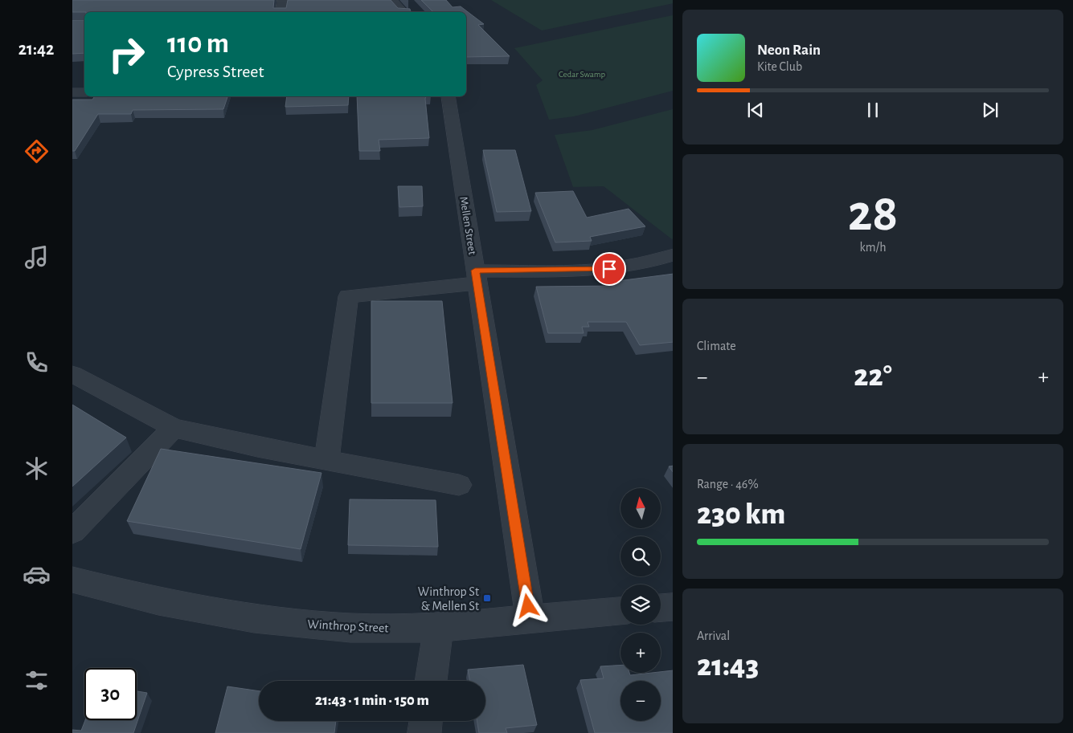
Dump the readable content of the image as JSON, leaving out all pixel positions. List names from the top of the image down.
{
  "streets": {
    "street": ["Mellen Street", "Winthrop Street"]
  },
  "crossings": [
    ["Mellen Street", "Winthrop Street"]
  ],
  "parks": ["Cedar Swamp"],
  "places": {
    "transit": ["Winthrop St & Mellen St"]
  },
  "north": "top",
  "page": {
    "tabs": "21:42",
    "turn": ["110 m", "Cypress Street"],
    "song": ["Neon Rain", "Kite Club"],
    "tile": [
      ["28", "km/h"],
      "Climate",
      ["Range · 46%", "230 km"],
      ["Arrival", "21:43"]
    ],
    "heat": ["−", "22°", "+"],
    "map_buttons": ["+", "−"],
    "limit": "30",
    "trip": "21:43 · 1 min · 150 m"
  }
}
